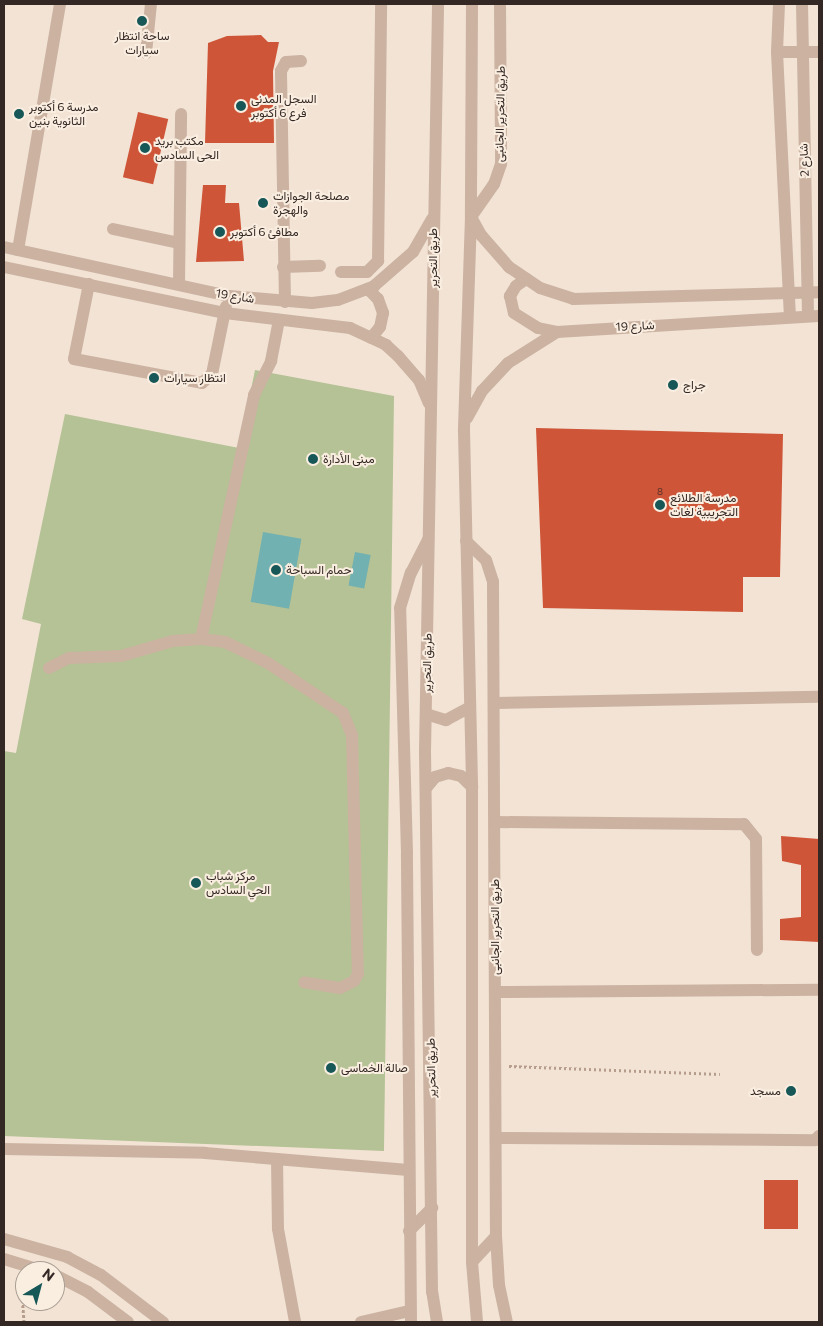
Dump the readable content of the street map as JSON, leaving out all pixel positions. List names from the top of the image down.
{
  "streets": {
    "street": [
      "طريق التحرير الجانبى",
      "شارع 2",
      "طريق التحرير",
      "شارع 19"
    ]
  },
  "crossings": [
    ["شارع 2", "شارع 19"],
    ["طريق التحرير", "شارع 19"]
  ],
  "places": [
    "ساحة انتظار سيارات",
    "السجل المدنى فرع 6 أكتوبر",
    "مدرسة 6 أكتوبر الثانوية بنين",
    "مكتب بريد الحى السادس",
    "مصلحة الجوازات والهجرة",
    "مطافئ 6 أكتوبر",
    "انتظار سيارات",
    "جراج",
    "مبنى الأدارة",
    "مدرسة الطلائع التجريبية لغات",
    "حمام السباحة",
    "مركز شباب الحي السادس",
    "صالة الخماسى",
    "مسجد"
  ],
  "house_numbers": ["8"],
  "north": "top right"
}
